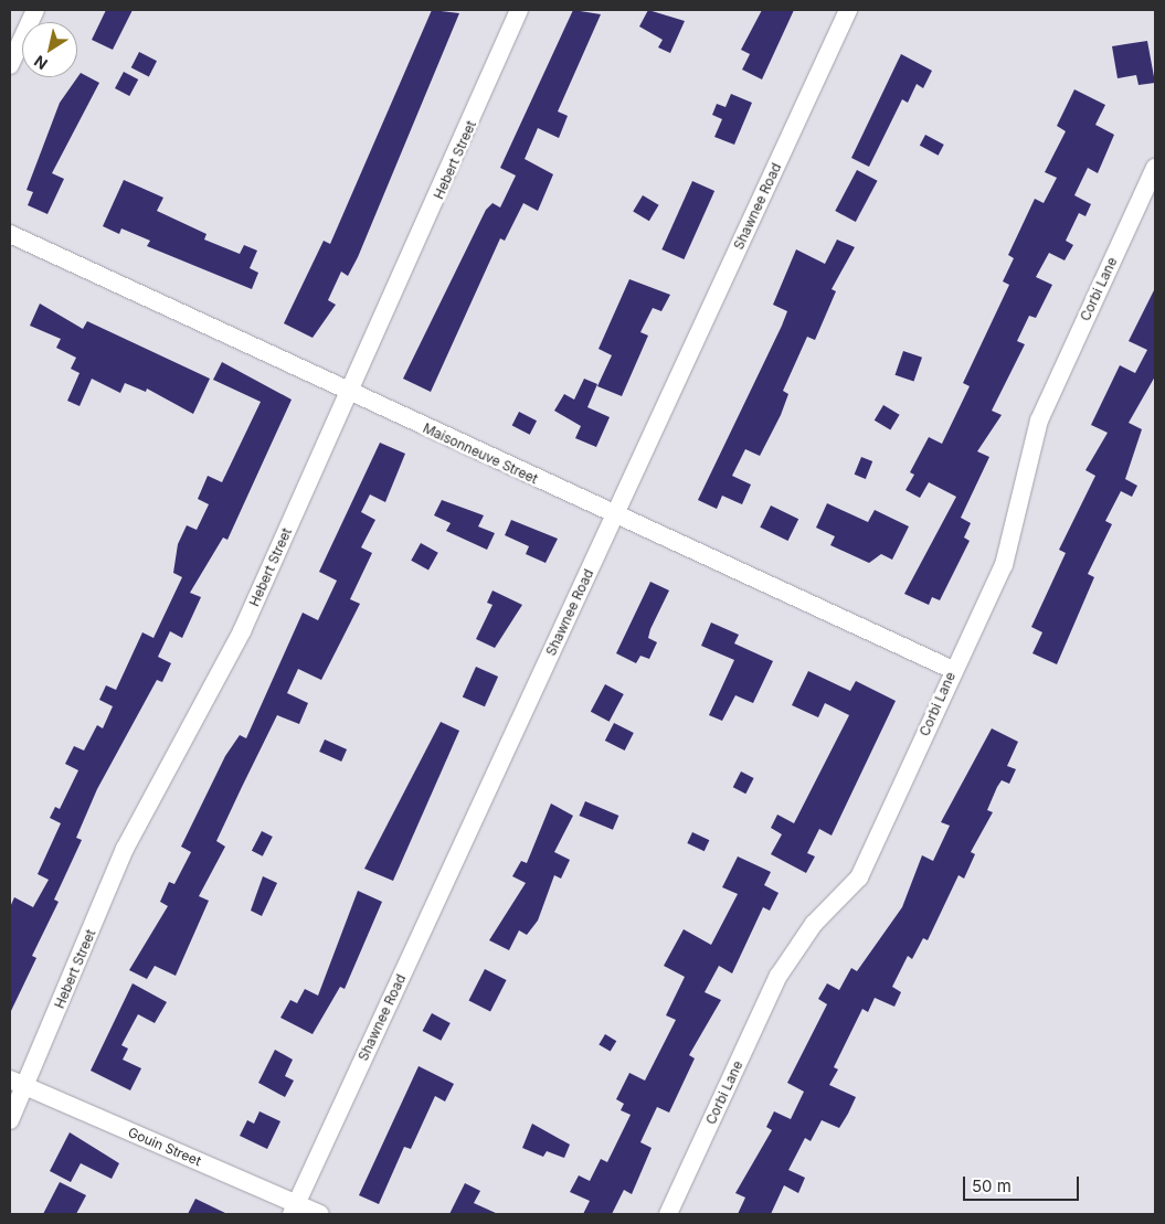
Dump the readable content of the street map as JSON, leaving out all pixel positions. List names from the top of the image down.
{
  "streets": {
    "street": [
      "Hebert Street",
      "Shawnee Road",
      "Corbi Lane",
      "Maisonneuve Street",
      "Gouin Street"
    ]
  },
  "crossings": [
    ["Hebert Street", "Maisonneuve Street"],
    ["Hebert Street", "Gouin Street"],
    ["Shawnee Road", "Maisonneuve Street"],
    ["Shawnee Road", "Gouin Street"],
    ["Corbi Lane", "Maisonneuve Street"]
  ],
  "scale_bar": "50 m",
  "north": "bottom left"
}
